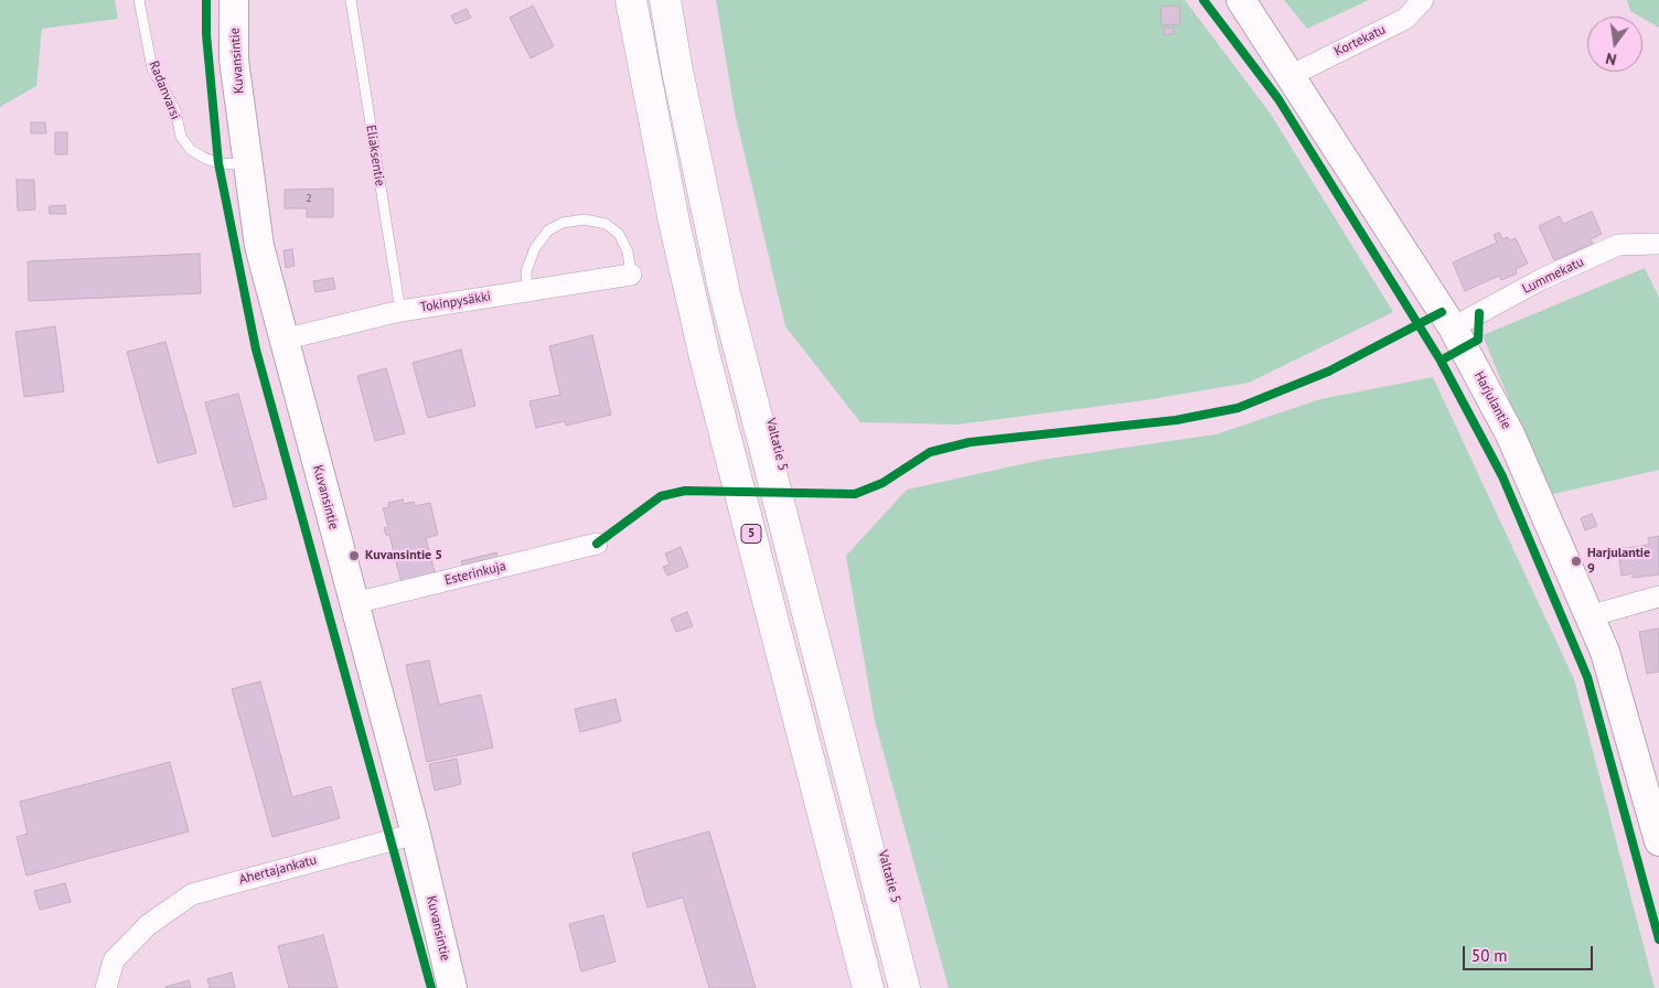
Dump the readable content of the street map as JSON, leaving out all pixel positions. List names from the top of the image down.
{
  "streets": {
    "highway": ["Valtatie 5", "5"],
    "street": [
      "Kortekatu",
      "Kuvansintie",
      "Lummekatu",
      "Tokinpysäkki",
      "Harjulantie",
      "Esterinkuja",
      "Ahertajankatu"
    ],
    "lane": ["Radanvarsi", "Eliaksentie"]
  },
  "crossings": [
    ["Kortekatu", "Harjulantie"],
    ["Kuvansintie", "Radanvarsi"],
    ["Kuvansintie", "Tokinpysäkki"],
    ["Kuvansintie", "Esterinkuja"],
    ["Kuvansintie", "Ahertajankatu"],
    ["Eliaksentie", "Tokinpysäkki"],
    ["Lummekatu", "Harjulantie"]
  ],
  "places": ["Kuvansintie 5", "Harjulantie 9"],
  "house_numbers": ["2"],
  "scale_bar": "50 m",
  "north": "bottom"
}
